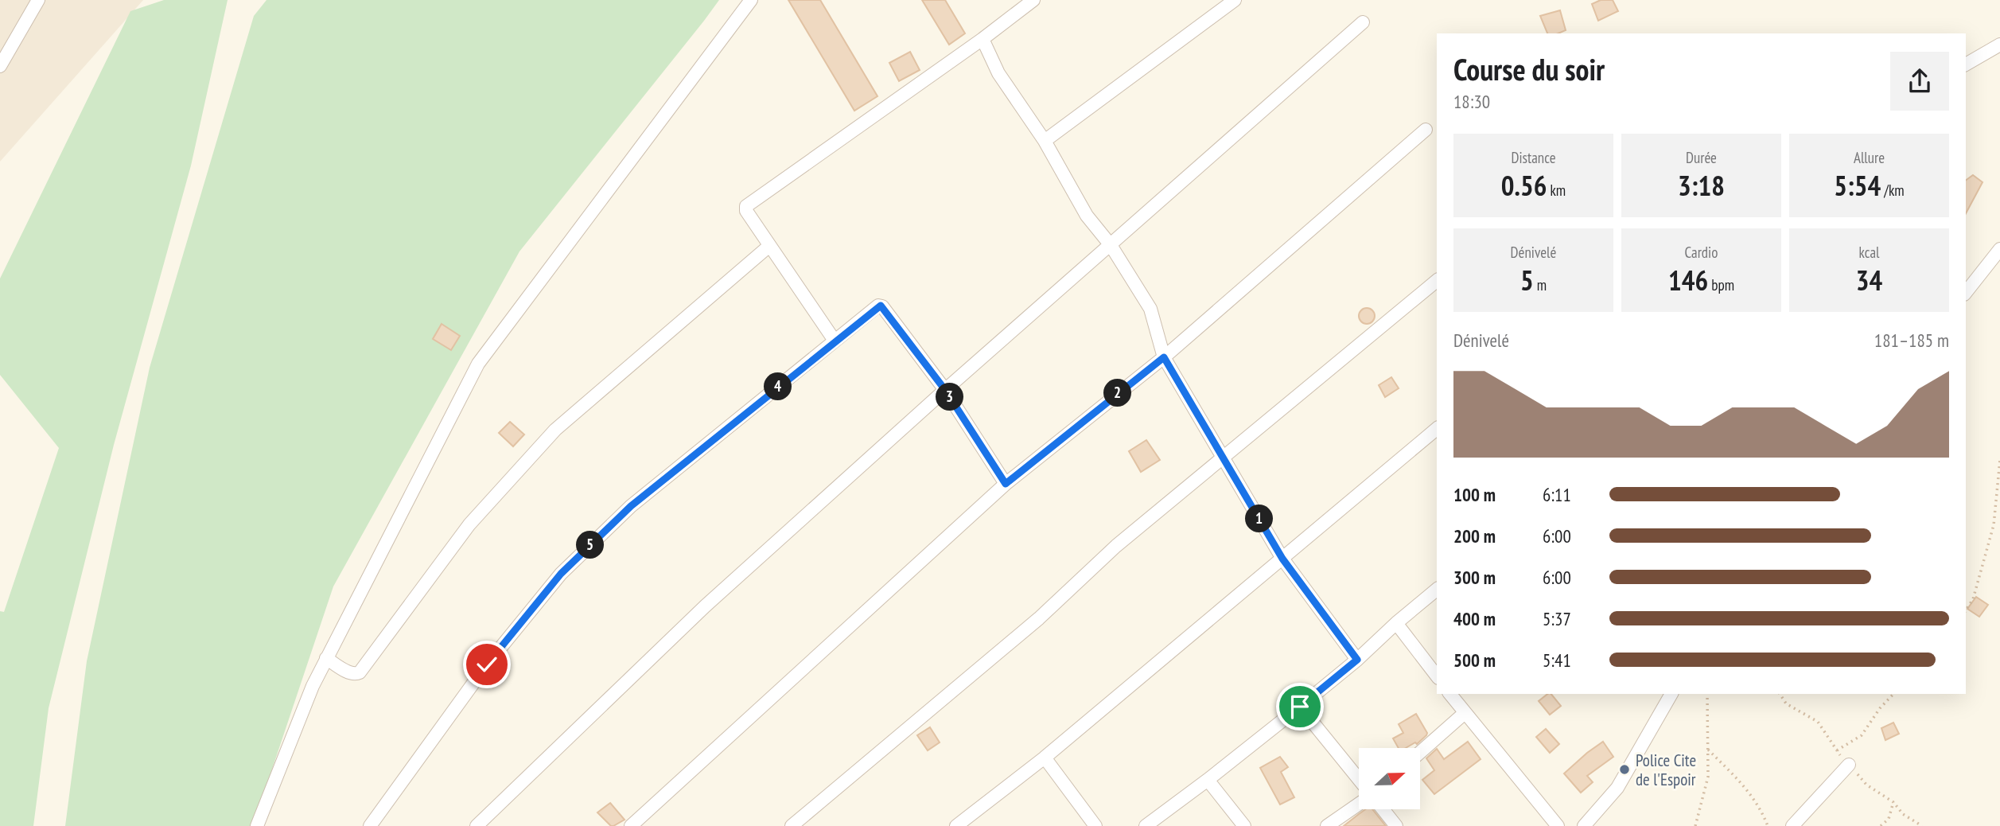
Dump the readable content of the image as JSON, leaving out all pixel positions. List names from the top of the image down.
{
  "places": ["Police Cite de l'Espoir"],
  "north": "right",
  "page": {
    "heading": ["Course du soir", "18:30"],
    "stats": [
      ["Distance", "0.56 km"],
      ["Durée", "3:18"],
      ["Allure", "5:54 /km"],
      ["Dénivelé", "5 m"],
      ["Cardio", "146 bpm"],
      ["kcal", "34"]
    ],
    "chart": ["Dénivelé", "181–185 m"],
    "pins": [
      "4",
      "2",
      "3",
      "1",
      "5"
    ],
    "list": [
      {
        "name": "100 m",
        "note": "6:11"
      },
      {
        "name": "200 m",
        "note": "6:00"
      },
      {
        "name": "300 m",
        "note": "6:00"
      },
      {
        "name": "400 m",
        "note": "5:37"
      },
      {
        "name": "500 m",
        "note": "5:41"
      }
    ]
  }
}
